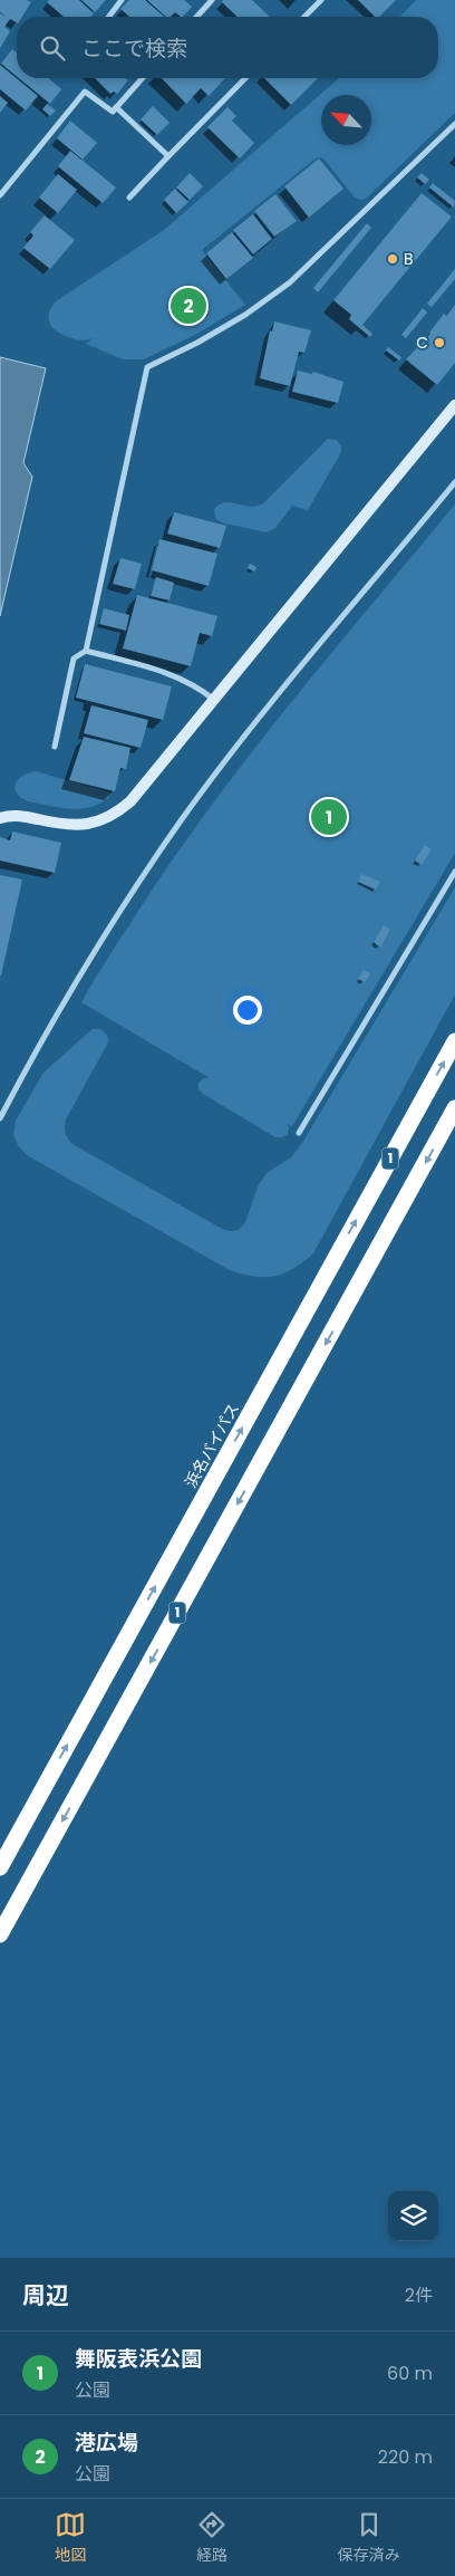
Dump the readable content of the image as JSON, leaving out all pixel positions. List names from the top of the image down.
{
  "streets": {
    "highway": ["1", "浜名バイパス"]
  },
  "places": ["B", "C"],
  "north": "top left",
  "page": {
    "search": "ここで検索",
    "pins": ["2", "1"],
    "heading": ["周辺", "2件"],
    "list": [
      {
        "mark": "1",
        "name": "舞阪表浜公園",
        "note": "公園",
        "value": "60 m"
      },
      {
        "mark": "2",
        "name": "港広場",
        "note": "公園",
        "value": "220 m"
      }
    ],
    "nav": ["地図", "経路", "保存済み"]
  }
}
